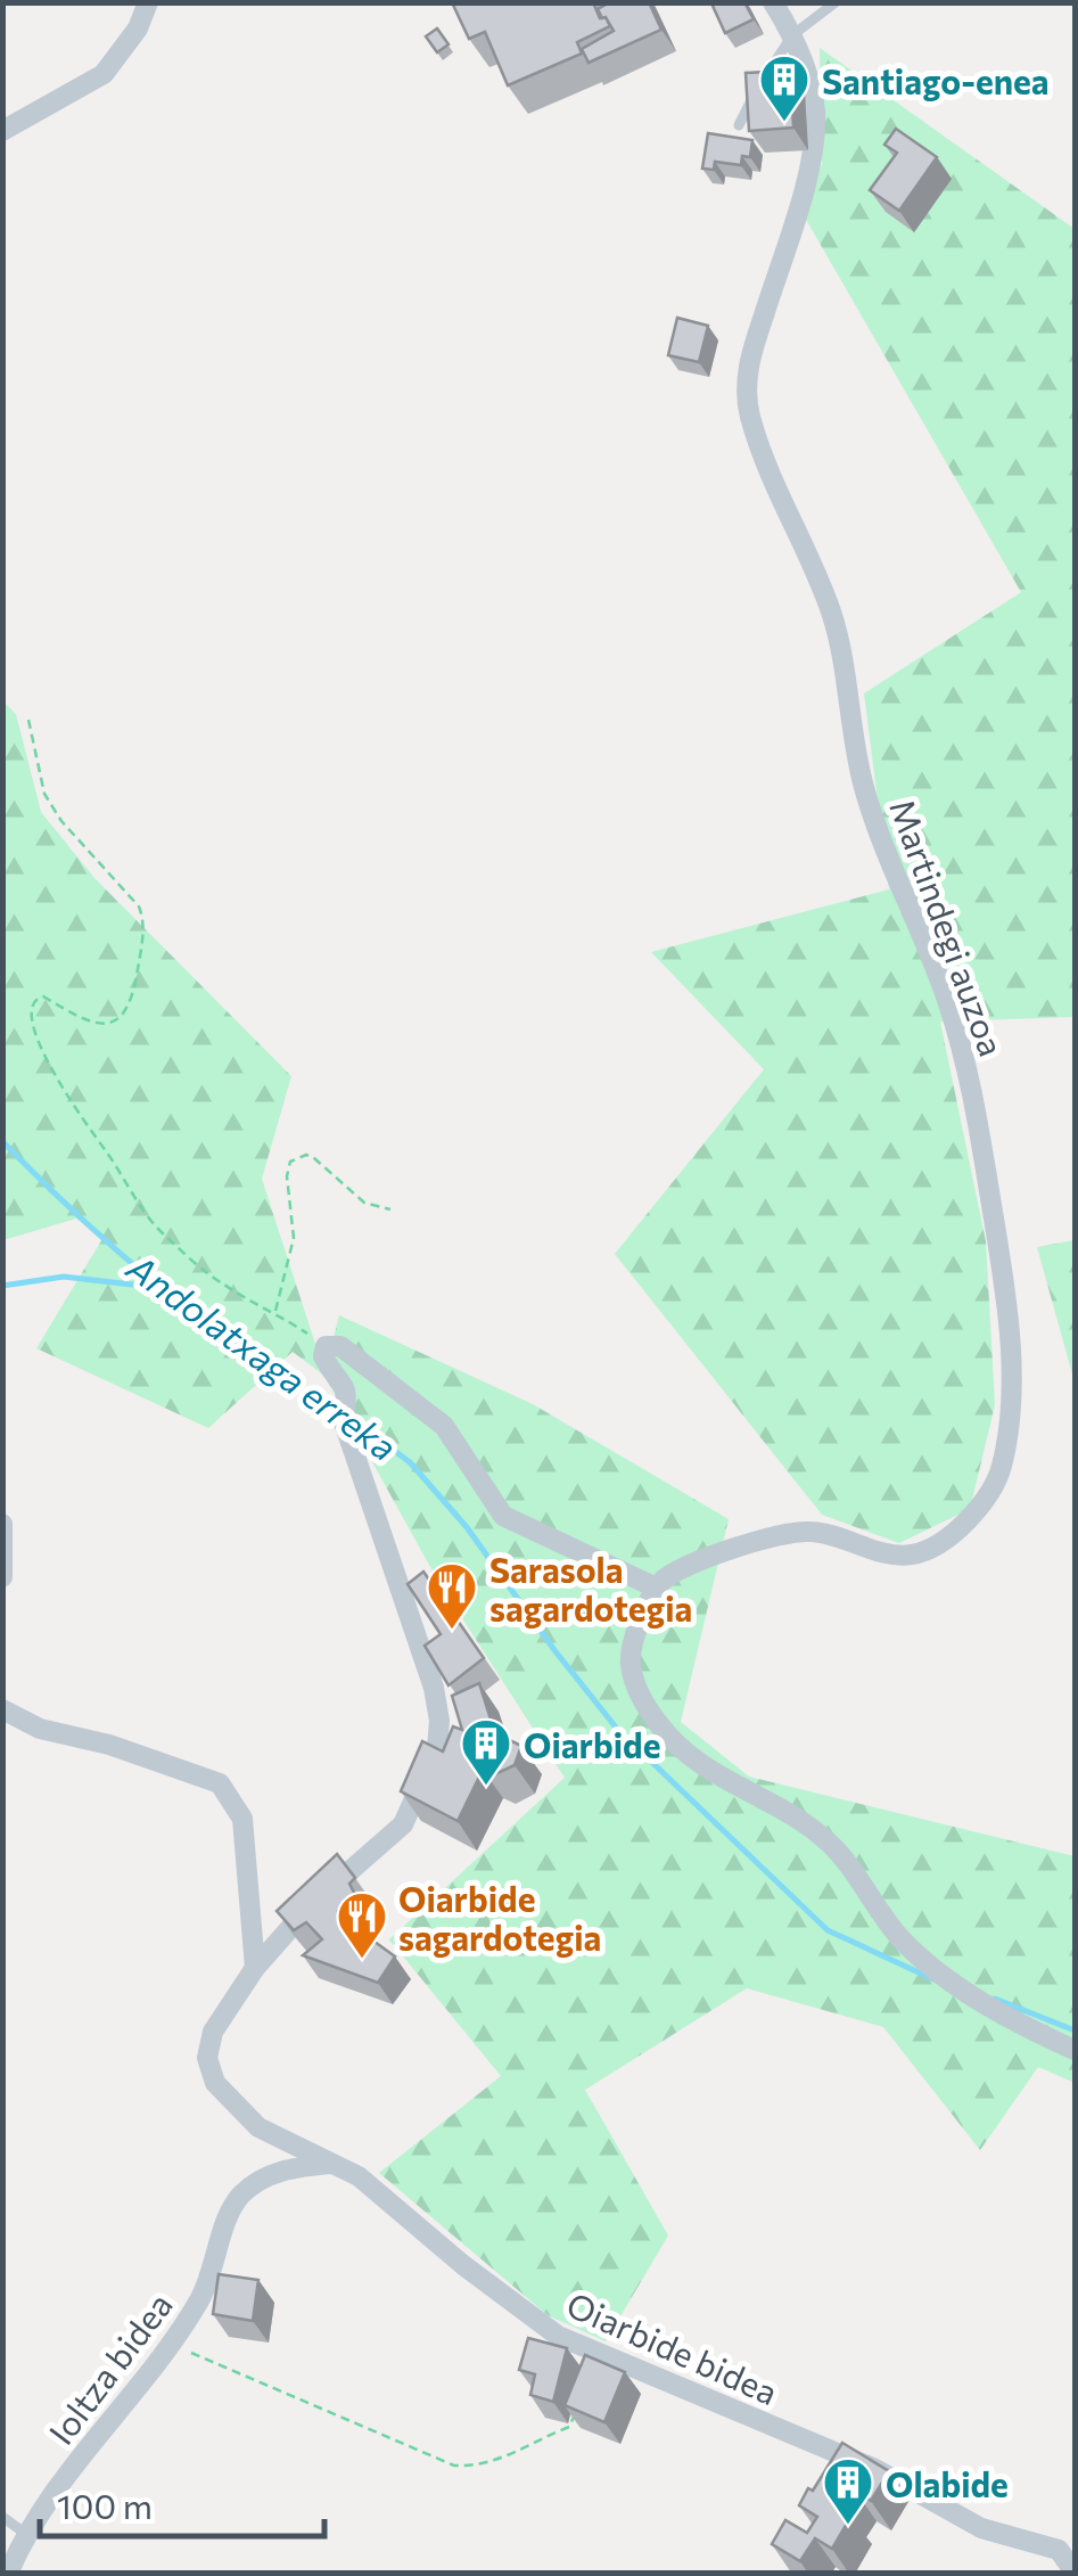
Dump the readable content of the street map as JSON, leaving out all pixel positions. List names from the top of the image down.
{
  "streets": {
    "street": ["Martindegi auzoa", "Oiarbide bidea", "Ioltza bidea"]
  },
  "crossings": [
    ["Oiarbide bidea", "Ioltza bidea"]
  ],
  "water": ["Andolatxaga erreka"],
  "places": {
    "building": ["Santiago-enea", "Oiarbide", "Olabide"],
    "restaurant": ["Sarasola sagardotegia", "Oiarbide sagardotegia"]
  },
  "scale_bar": "100 m"
}
